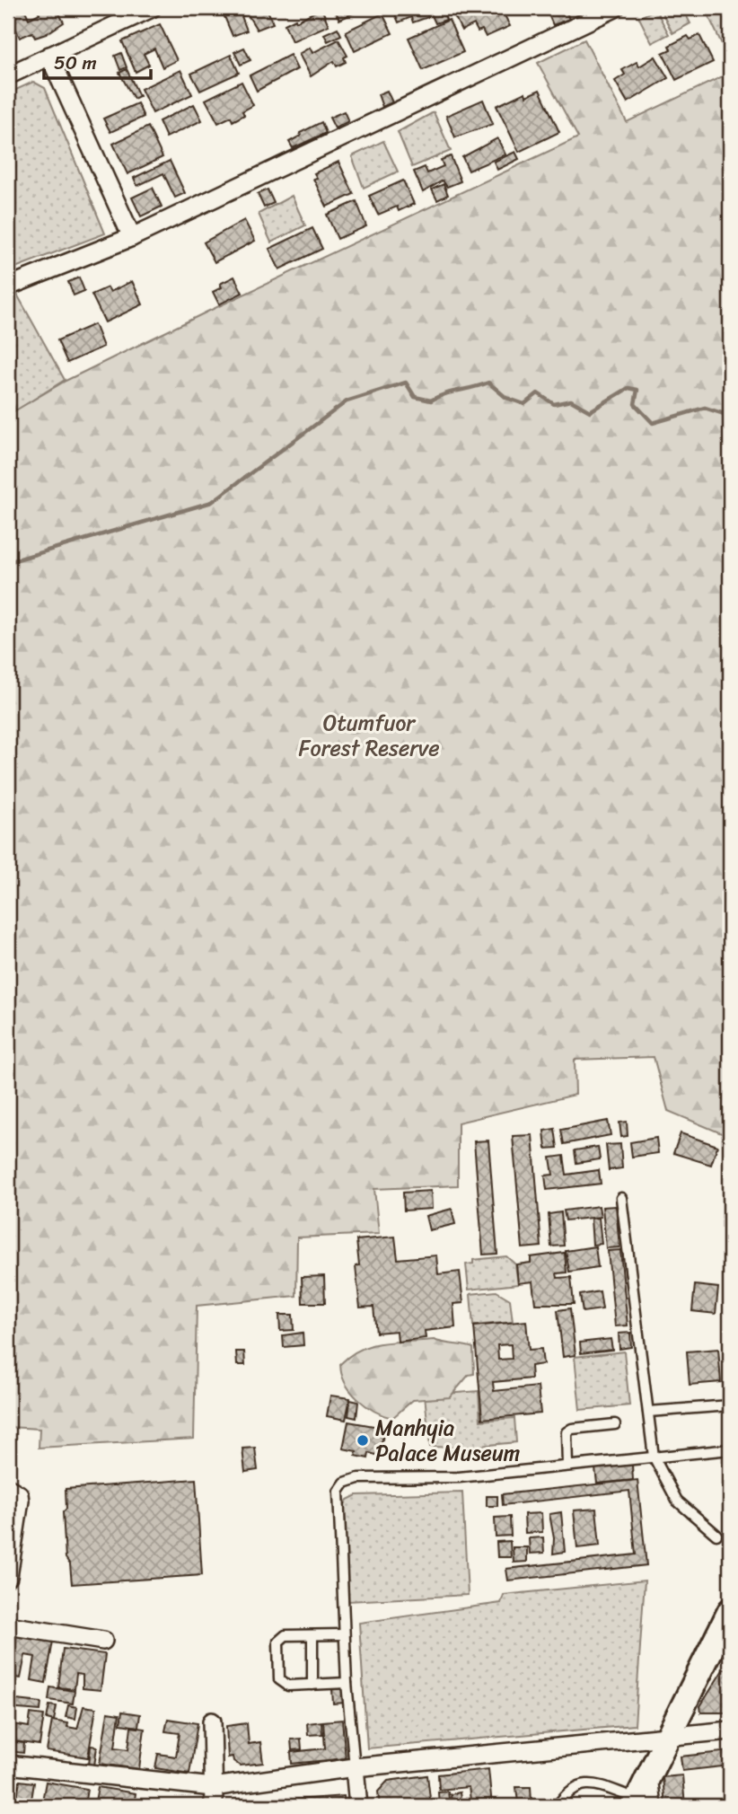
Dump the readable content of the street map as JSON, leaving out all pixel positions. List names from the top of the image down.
{
  "parks": ["Otumfuor Forest Reserve"],
  "places": ["Manhyia Palace Museum"],
  "scale_bar": "50 m"
}
